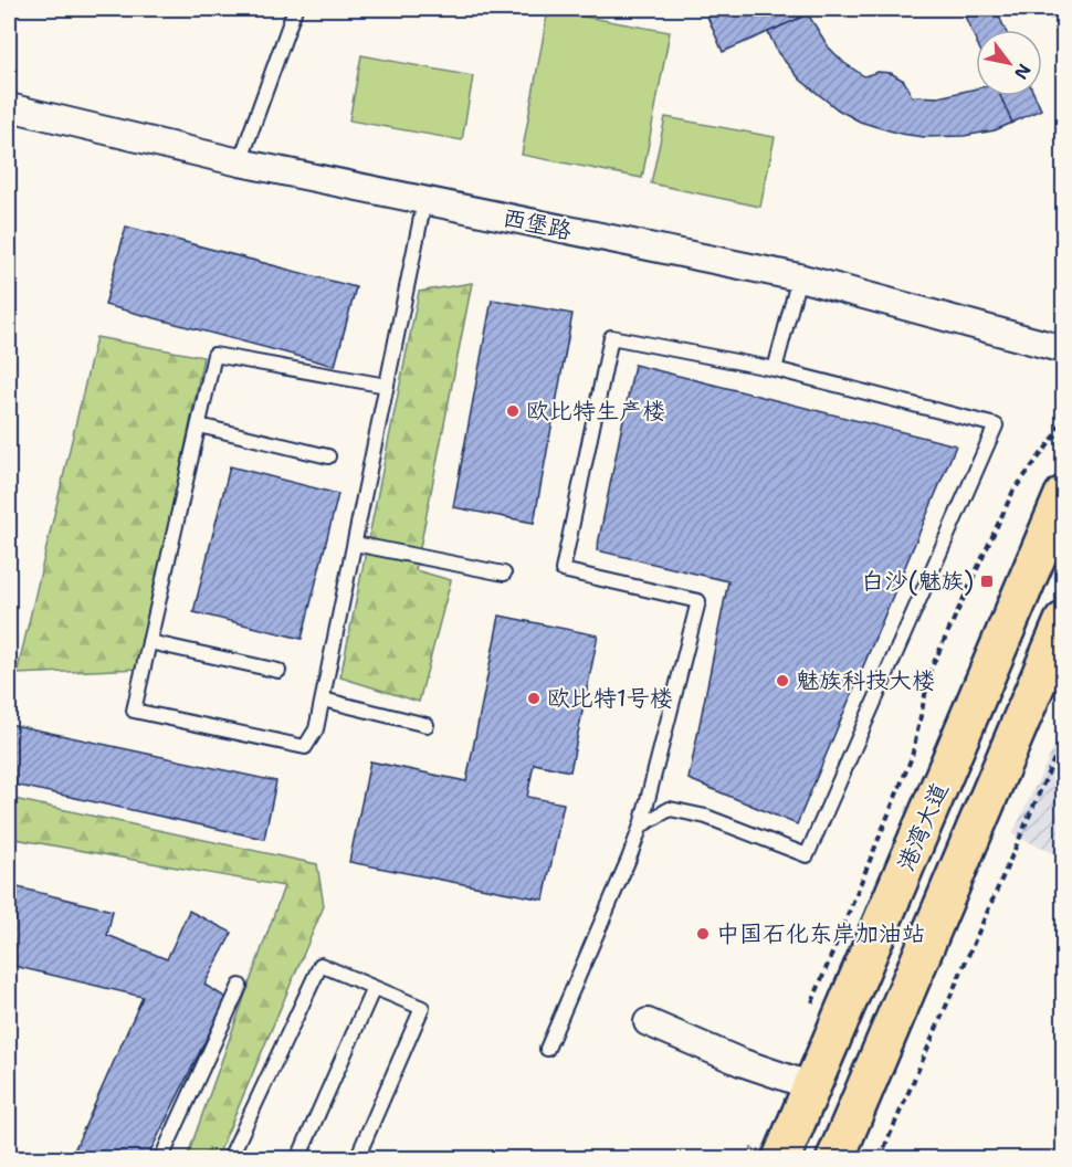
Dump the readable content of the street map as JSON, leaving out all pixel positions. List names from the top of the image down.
{
  "streets": {
    "highway": ["港湾大道"],
    "street": ["西堡路"]
  },
  "places": {
    "other": [
      "欧比特生产楼",
      "魅族科技大楼",
      "欧比特1号楼",
      "中国石化东岸加油站"
    ],
    "transit": ["白沙(魅族)"]
  },
  "north": "bottom right"
}
